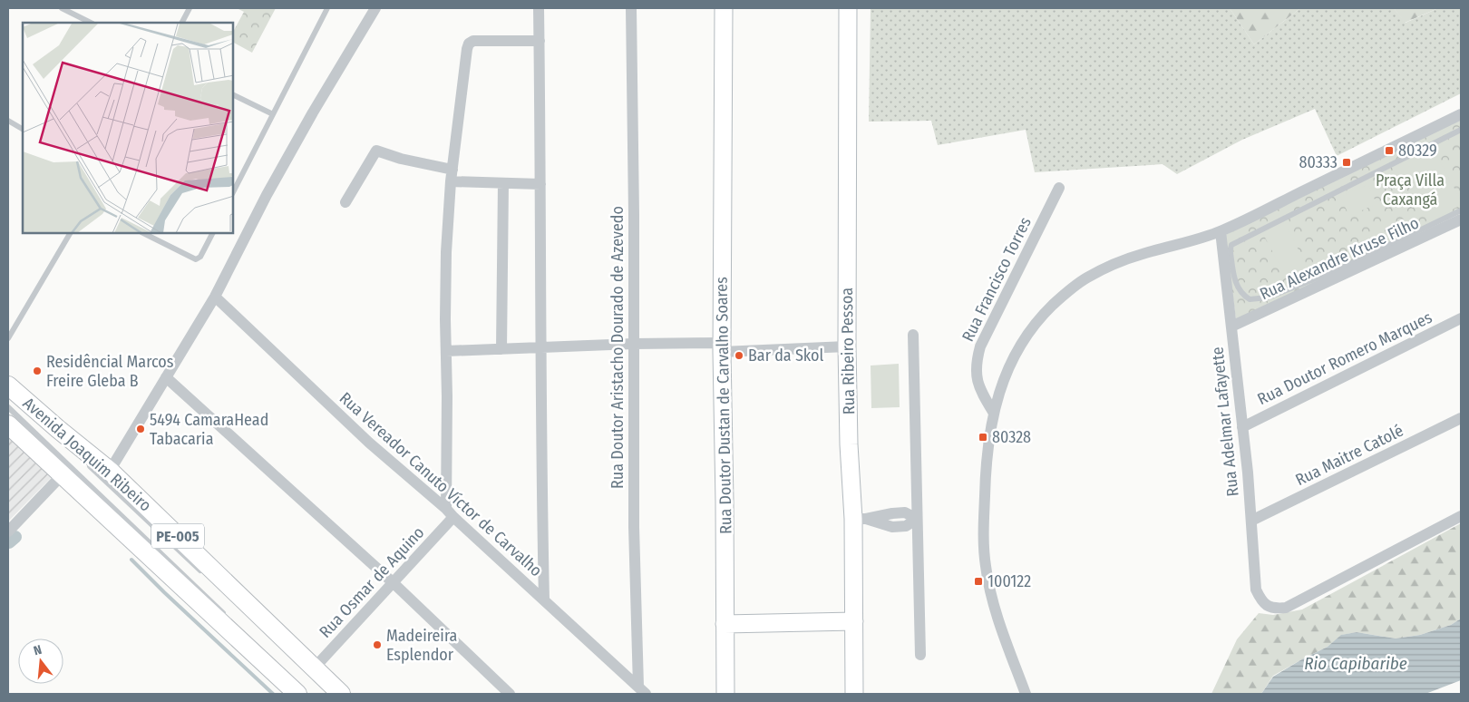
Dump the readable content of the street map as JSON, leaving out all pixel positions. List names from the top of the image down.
{
  "streets": {
    "main road": [
      "Rua Ribeiro Pessoa",
      "Rua Doutor Dustan de Carvalho Soares",
      "Avenida Joaquim Ribeiro",
      "PE-005"
    ],
    "street": [
      "Rua Alexandre Kruse Filho",
      "Rua Francisco Torres",
      "Rua Doutor Aristacho Dourado de Azevedo",
      "Rua Doutor Romero Marques",
      "Rua Adelmar Lafayette",
      "Rua Maitre Catolé",
      "Rua Vereador Canuto Víctor de Carvalho",
      "Rua Osmar de Aquino"
    ]
  },
  "crossings": [
    ["Rua Alexandre Kruse Filho", "Rua Adelmar Lafayette"],
    ["Rua Doutor Aristacho Dourado de Azevedo", "Rua Vereador Canuto Víctor de Carvalho"],
    ["Rua Doutor Romero Marques", "Rua Adelmar Lafayette"],
    ["Rua Adelmar Lafayette", "Rua Maitre Catolé"],
    ["Avenida Joaquim Ribeiro", "Rua Osmar de Aquino"],
    ["Rua Vereador Canuto Víctor de Carvalho", "Rua Osmar de Aquino"]
  ],
  "water": ["Rio Capibaribe"],
  "parks": ["Praça Villa Caxangá"],
  "places": {
    "transit": [
      "80329",
      "80333",
      "80328",
      "100122"
    ],
    "other": [
      "Bar da Skol",
      "Residêncial Marcos Freire Gleba B",
      "5494 CamaraHead Tabacaria",
      "Madeireira Esplendor"
    ]
  },
  "north": "top"
}
